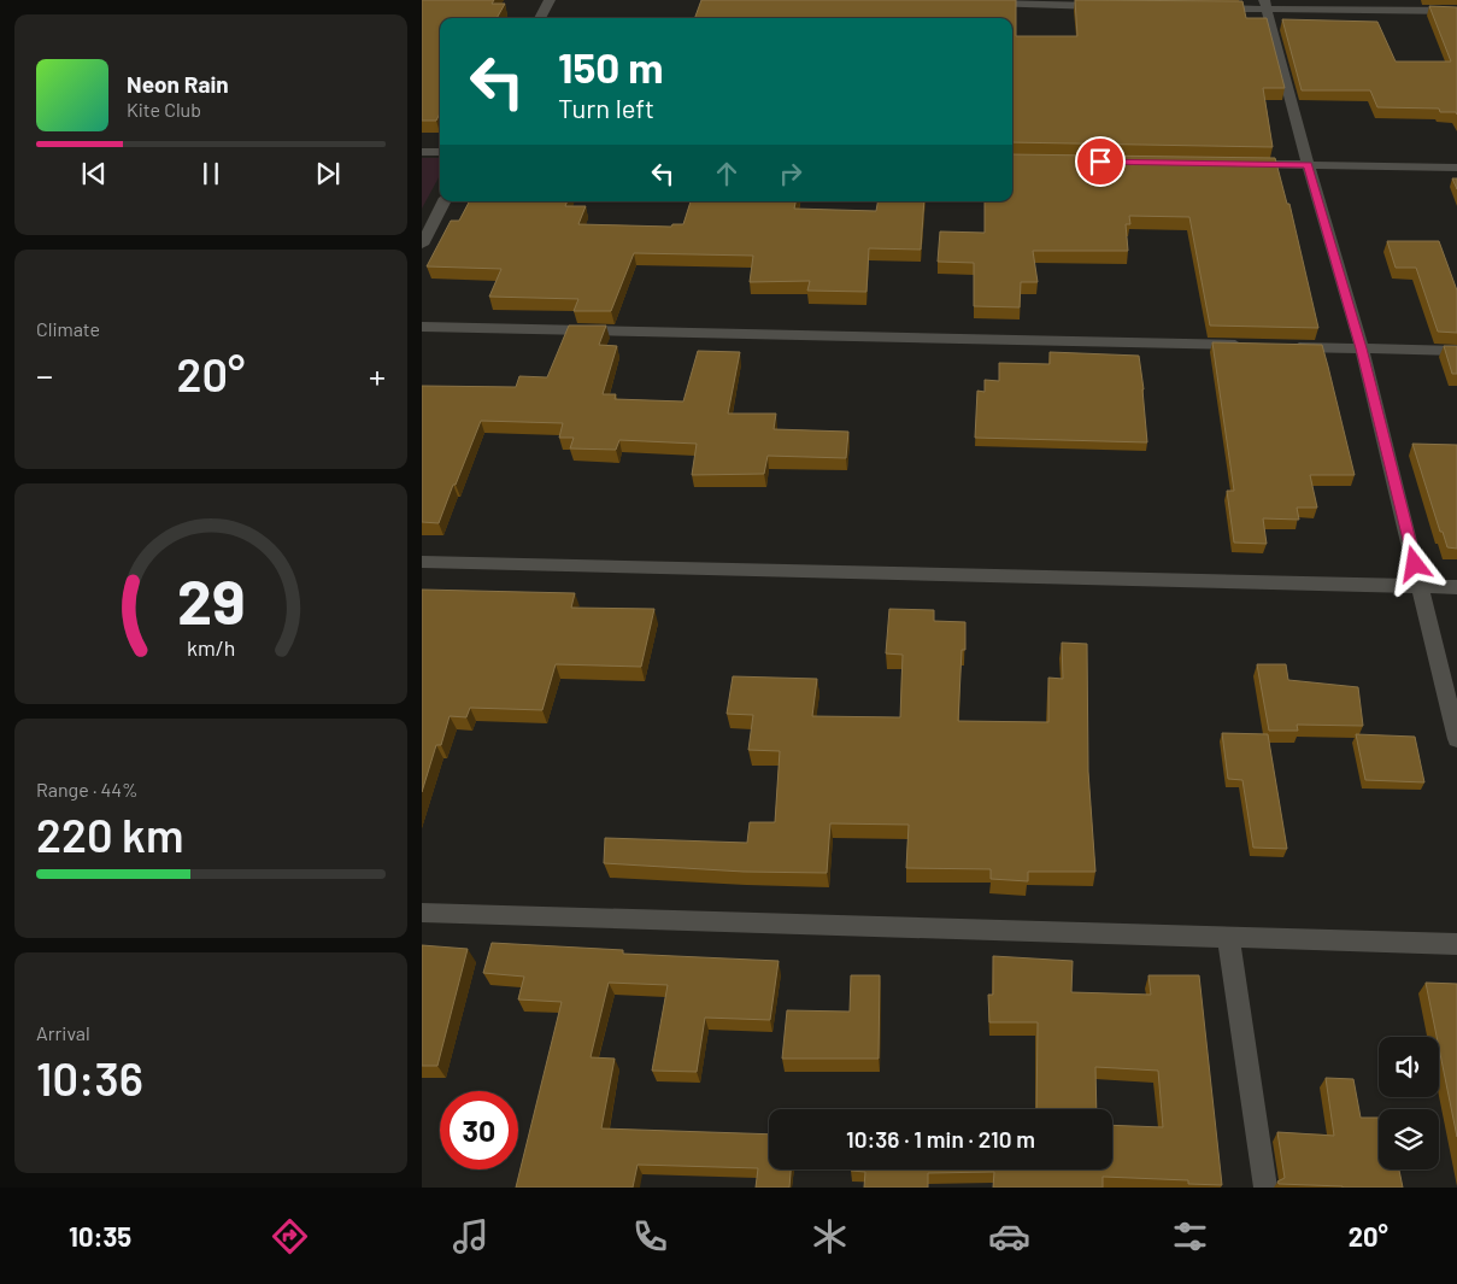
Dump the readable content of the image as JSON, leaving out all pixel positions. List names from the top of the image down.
{
  "page": {
    "turn": ["150 m", "Turn left"],
    "song": ["Neon Rain", "Kite Club"],
    "tile": [
      "Climate",
      ["Range · 44%", "220 km"],
      ["Arrival", "10:36"]
    ],
    "heat": ["−", "20°", "+"],
    "limit": "30",
    "trip": "10:36 · 1 min · 210 m",
    "tabs": ["10:35", "20°"],
    "gauge": ["29", "km/h"]
  }
}
